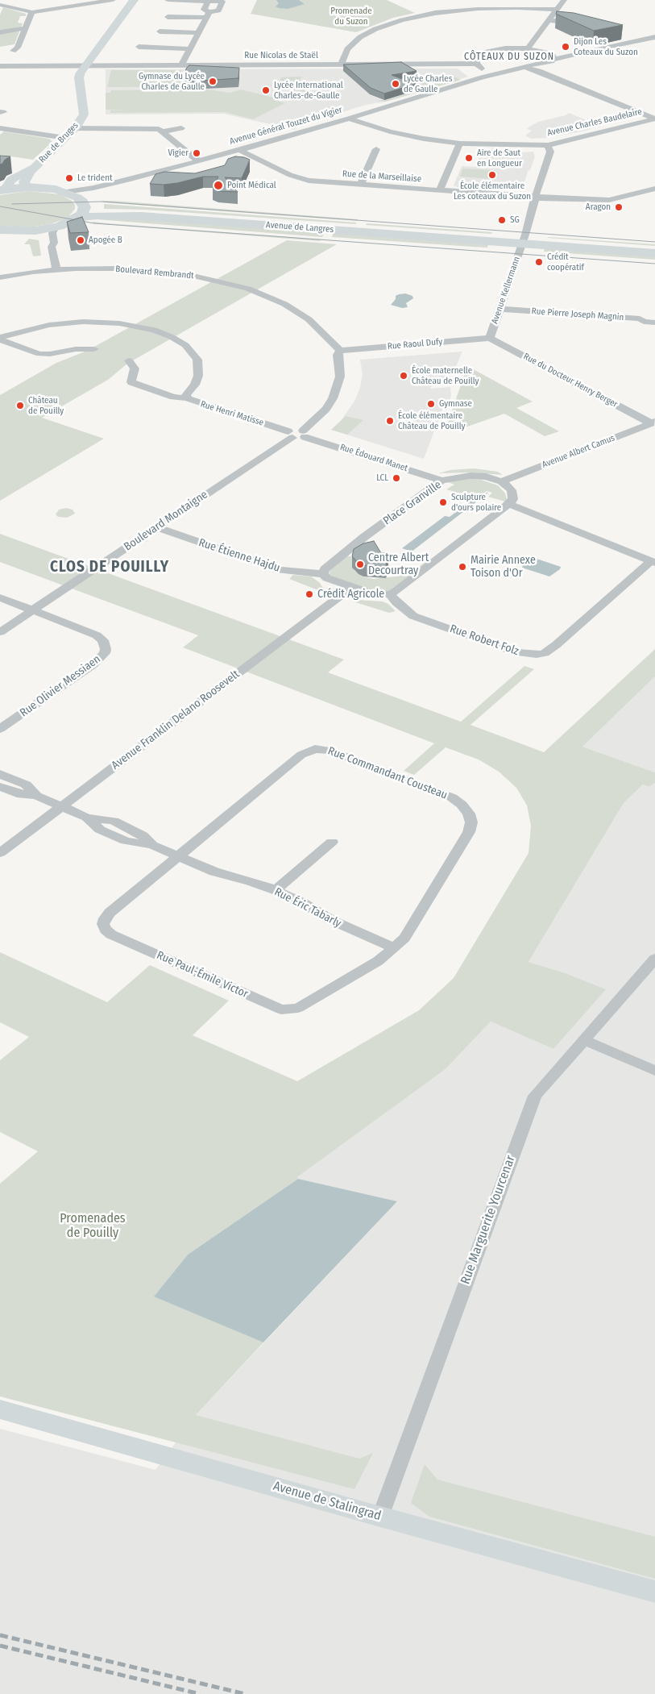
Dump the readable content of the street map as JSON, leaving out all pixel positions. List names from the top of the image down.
{
  "streets": {
    "main road": ["Avenue de Langres"],
    "street": [
      "Rue Nicolas de Staël",
      "Avenue Charles Baudelaire",
      "Avenue Général Touzet du Vigier",
      "Rue de Bruges",
      "Rue de la Marseillaise",
      "Boulevard Rembrandt",
      "Avenue Kellermann",
      "Rue Pierre Joseph Magnin",
      "Rue Raoul Dufy",
      "Rue du Docteur Henry Berger",
      "Rue Henri Matisse",
      "Avenue Albert Camus",
      "Rue Édouard Manet",
      "Place Granville",
      "Boulevard Montaigne",
      "Rue Étienne Hajdu",
      "Rue Robert Folz",
      "Rue Olivier Messiaen",
      "Avenue Franklin Delano Roosevelt",
      "Rue Commandant Cousteau",
      "Rue Éric Tabarly",
      "Rue Paul-Émile Victor",
      "Rue Marguerite Yourcenar",
      "Avenue de Stalingrad"
    ]
  },
  "crossings": [
    ["Rue Nicolas de Staël", "Rue de Bruges"],
    ["Avenue Charles Baudelaire", "Avenue Général Touzet du Vigier"],
    ["Avenue Général Touzet du Vigier", "Rue de la Marseillaise"],
    ["Avenue Général Touzet du Vigier", "Avenue de Langres"],
    ["Avenue de Langres", "Avenue Kellermann"],
    ["Boulevard Rembrandt", "Rue Raoul Dufy"],
    ["Avenue Kellermann", "Rue Pierre Joseph Magnin"],
    ["Avenue Kellermann", "Rue Raoul Dufy"],
    ["Avenue Kellermann", "Rue du Docteur Henry Berger"],
    ["Rue Raoul Dufy", "Rue du Docteur Henry Berger"],
    ["Rue du Docteur Henry Berger", "Avenue Albert Camus"],
    ["Rue Henri Matisse", "Boulevard Montaigne"],
    ["Avenue Albert Camus", "Place Granville"],
    ["Rue Édouard Manet", "Place Granville"],
    ["Place Granville", "Rue Étienne Hajdu"],
    ["Boulevard Montaigne", "Rue Étienne Hajdu"],
    ["Boulevard Montaigne", "Rue Olivier Messiaen"],
    ["Avenue Franklin Delano Roosevelt", "Rue Éric Tabarly"],
    ["Rue Commandant Cousteau", "Rue Éric Tabarly"],
    ["Rue Commandant Cousteau", "Rue Paul-Émile Victor"],
    ["Rue Éric Tabarly", "Rue Paul-Émile Victor"],
    ["Rue Marguerite Yourcenar", "Avenue de Stalingrad"]
  ],
  "districts": ["CÔTEAUX DU SUZON", "CLOS DE POUILLY"],
  "parks": ["Promenade du Suzon", "Promenades de Pouilly"],
  "places": [
    "Dijon Les Coteaux du Suzon",
    "Gymnase du Lycée Charles de Gaulle",
    "Lycée Charles de Gaulle",
    "Lycée International Charles-de-Gaulle",
    "Vigier",
    "Aire de Saut en Longueur",
    "École élémentaire Les coteaux du Suzon",
    "Le trident",
    "Point Médical",
    "Aragon",
    "SG",
    "Apogée B",
    "Crédit coopératif",
    "École maternelle Château de Pouilly",
    "Gymnase",
    "Château de Pouilly",
    "École élémentaire Château de Pouilly",
    "LCL",
    "Sculpture d'ours polaire",
    "Centre Albert Decourtray",
    "Mairie Annexe Toison d'Or",
    "Crédit Agricole"
  ]
}
